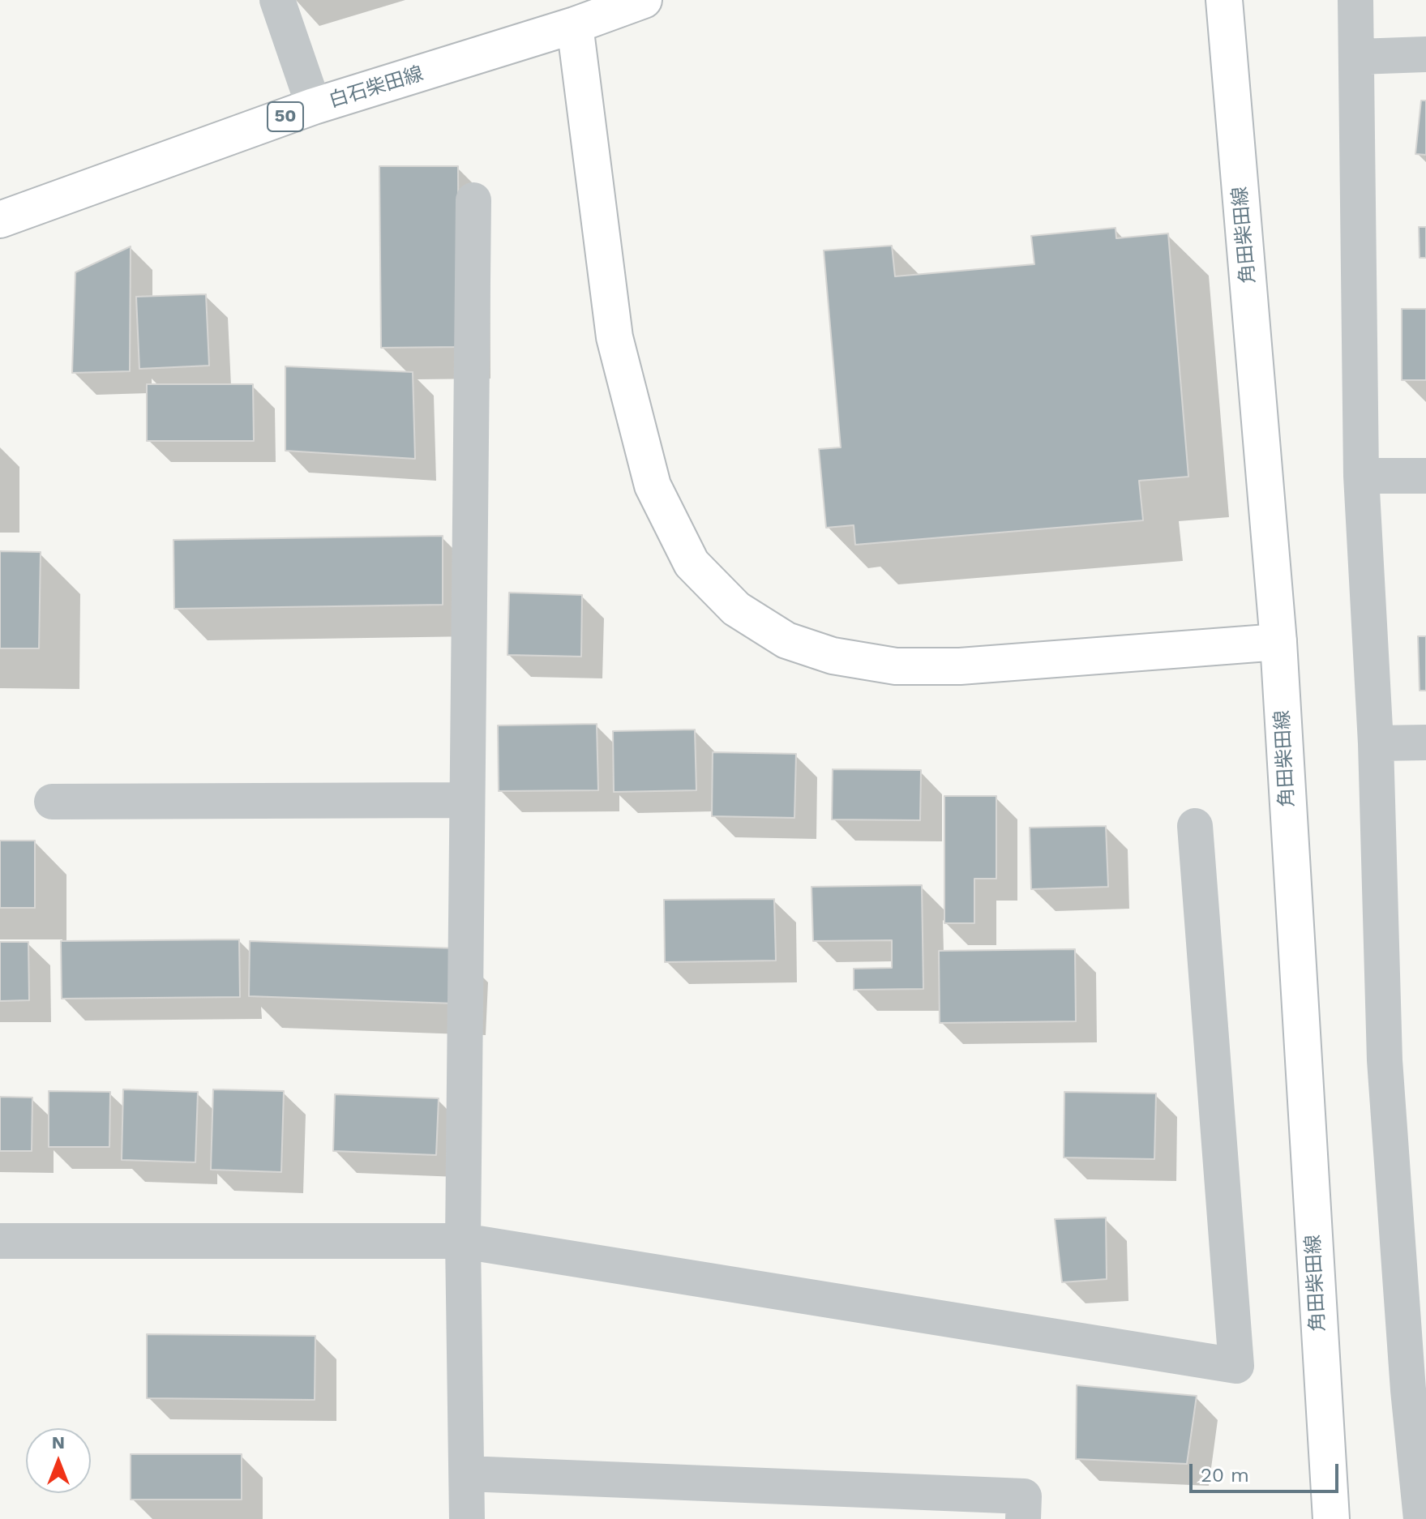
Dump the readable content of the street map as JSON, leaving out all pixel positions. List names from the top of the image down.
{
  "streets": {
    "main road": ["白石柴田線", "50", "角田柴田線"]
  },
  "scale_bar": "20 m",
  "north": "top"
}
